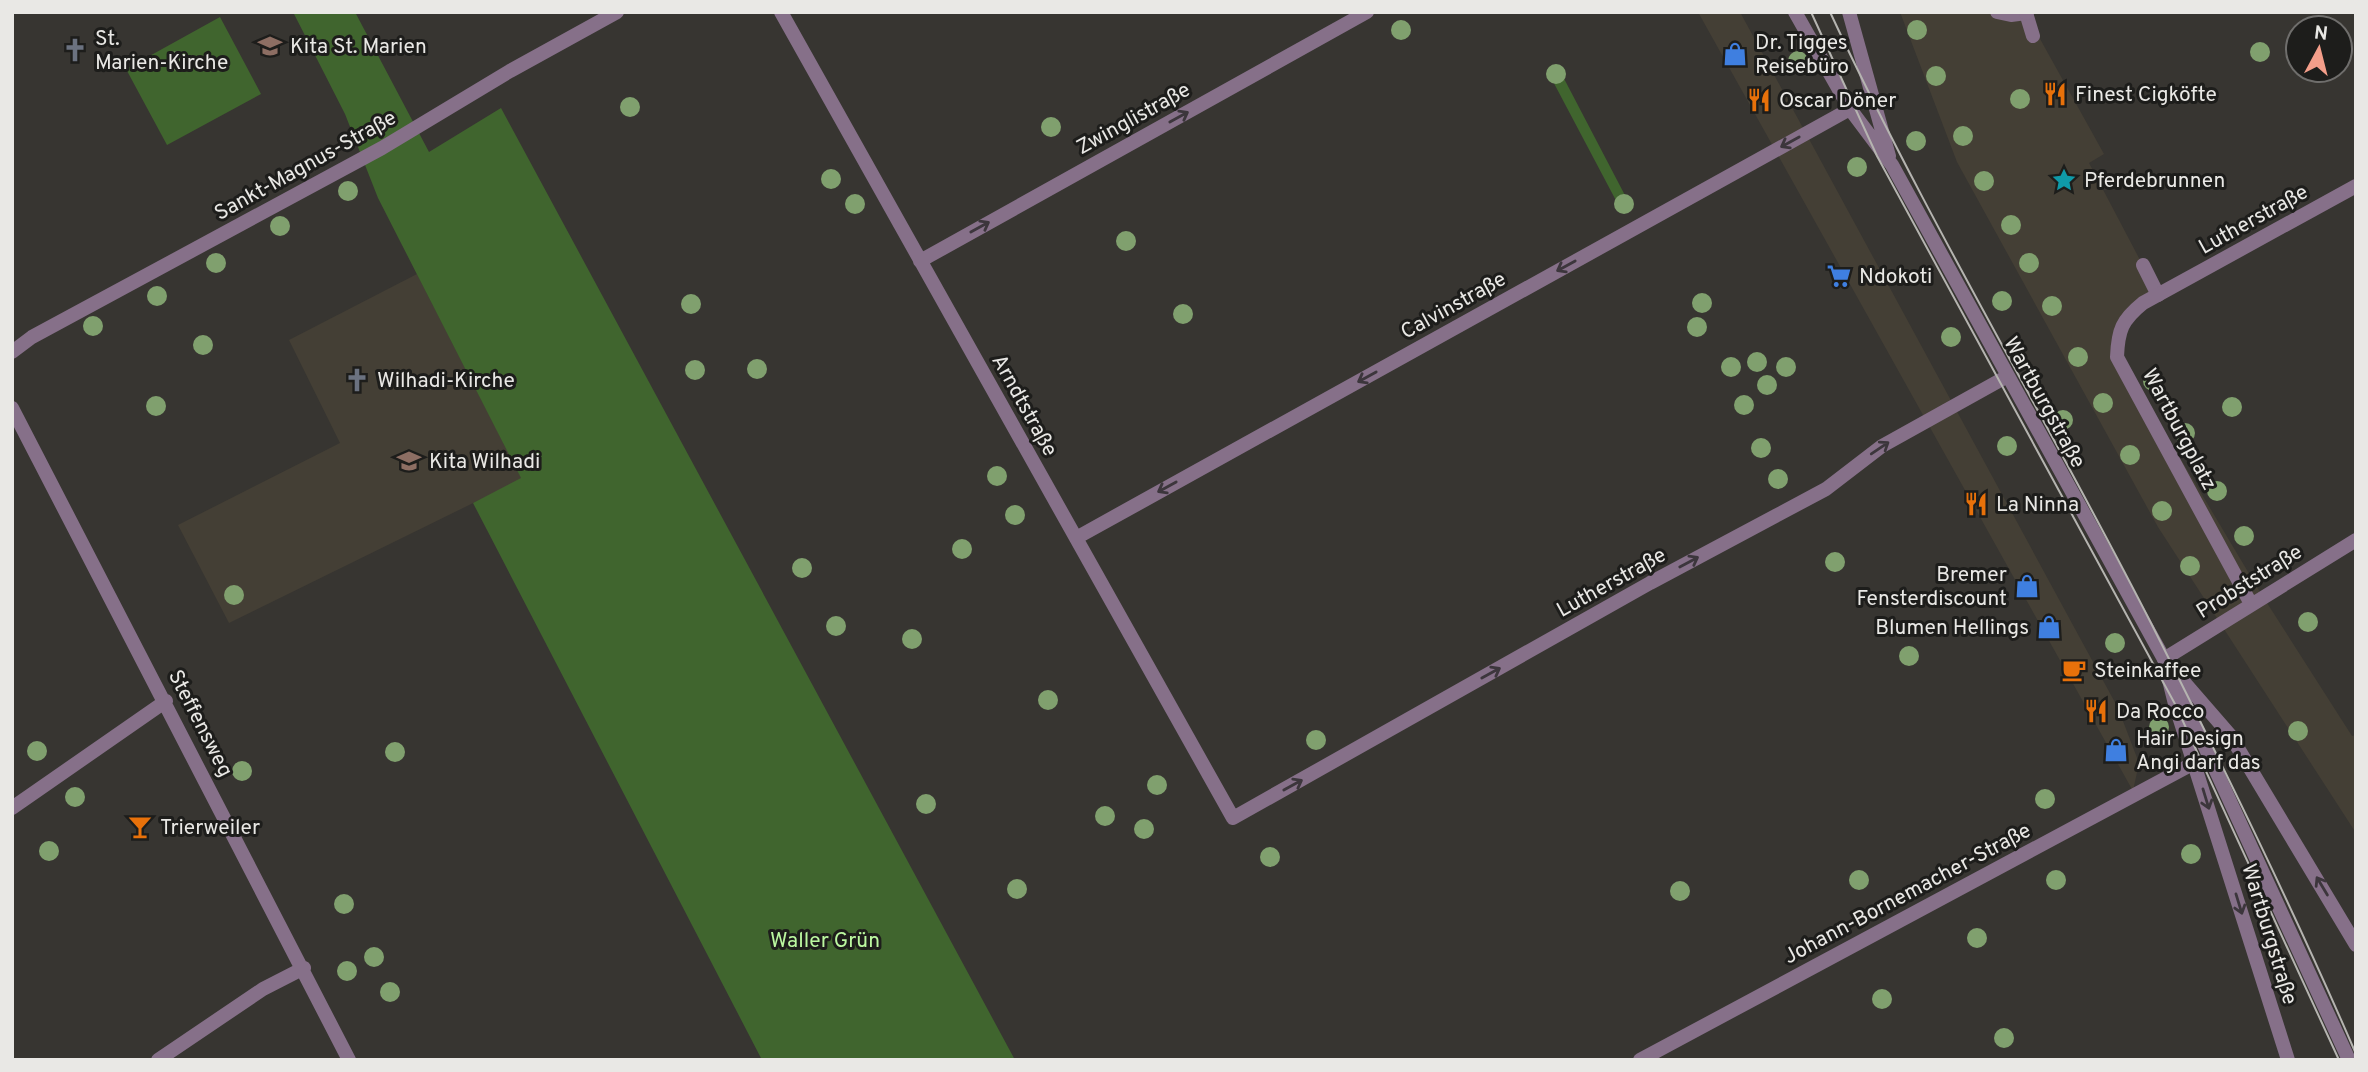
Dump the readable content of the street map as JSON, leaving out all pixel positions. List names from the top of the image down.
{
  "streets": {
    "street": [
      "Zwinglistraße",
      "Sankt-Magnus-Straße",
      "Lutherstraße",
      "Calvinstraße",
      "Wartburgstraße",
      "Arndtstraße",
      "Wartburgplatz",
      "Probststraße",
      "Steffensweg",
      "Johann-Bornemacher-Straße"
    ]
  },
  "crossings": [
    ["Zwinglistraße", "Arndtstraße"],
    ["Lutherstraße", "Wartburgstraße"],
    ["Lutherstraße", "Arndtstraße"],
    ["Lutherstraße", "Wartburgplatz"],
    ["Calvinstraße", "Wartburgstraße"],
    ["Calvinstraße", "Arndtstraße"],
    ["Wartburgstraße", "Probststraße"],
    ["Wartburgstraße", "Johann-Bornemacher-Straße"],
    ["Wartburgplatz", "Probststraße"]
  ],
  "one_way": ["Zwinglistraße", "Lutherstraße", "Calvinstraße"],
  "parks": ["Waller Grün"],
  "places": {
    "school or university": ["Kita St. Marien", "Kita Wilhadi"],
    "church": ["St. Marien-Kirche", "Wilhadi-Kirche"],
    "shop": [
      "Dr. Tigges Reisebüro",
      "Bremer Fensterdiscount",
      "Blumen Hellings",
      "Hair Design Angi darf das"
    ],
    "restaurant": [
      "Finest Cigköfte",
      "Oscar Döner",
      "La Ninna",
      "Da Rocco"
    ],
    "place": ["Pferdebrunnen"],
    "supermarket": ["Ndokoti"],
    "cafe": ["Steinkaffee"],
    "bar": ["Trierweiler"]
  },
  "north": "top"
}
